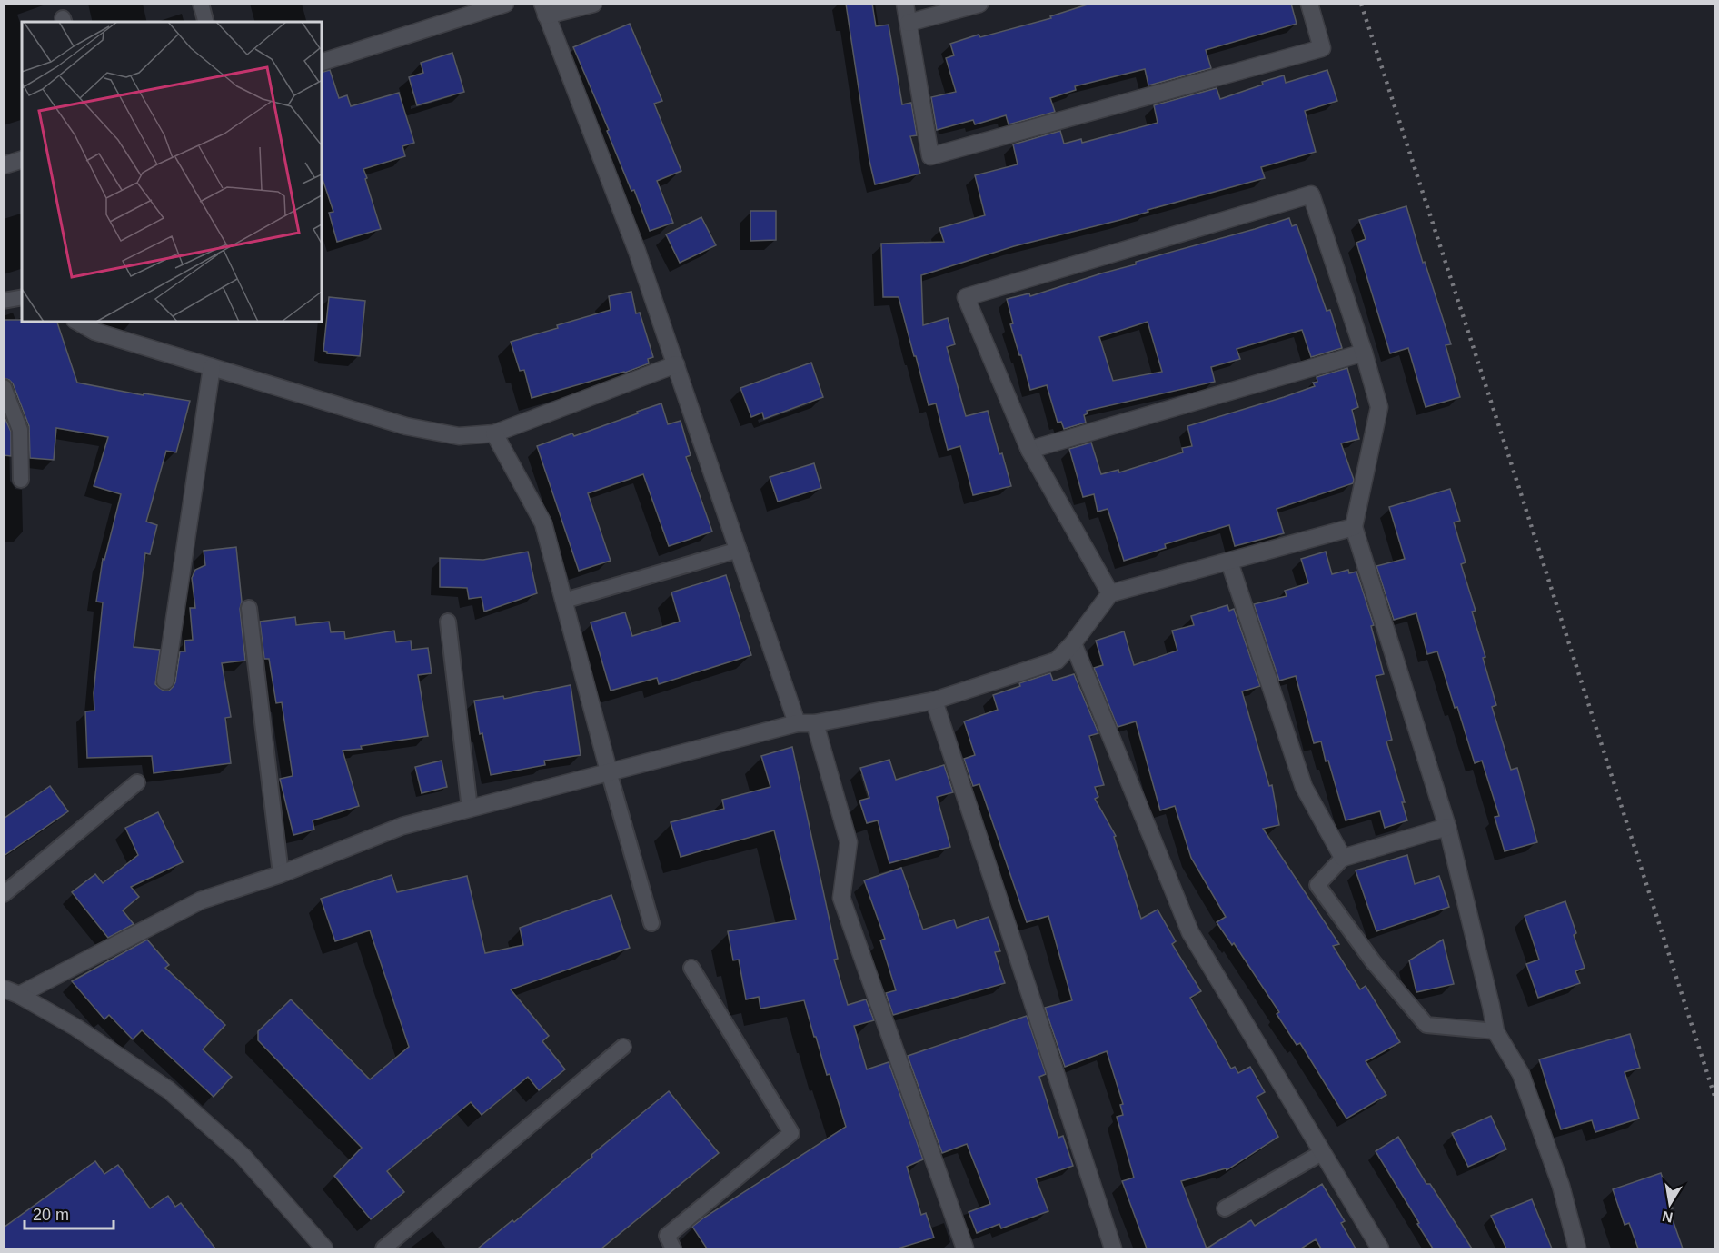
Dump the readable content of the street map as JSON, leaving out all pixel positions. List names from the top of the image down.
{
  "scale_bar": "20 m",
  "north": "bottom"
}
